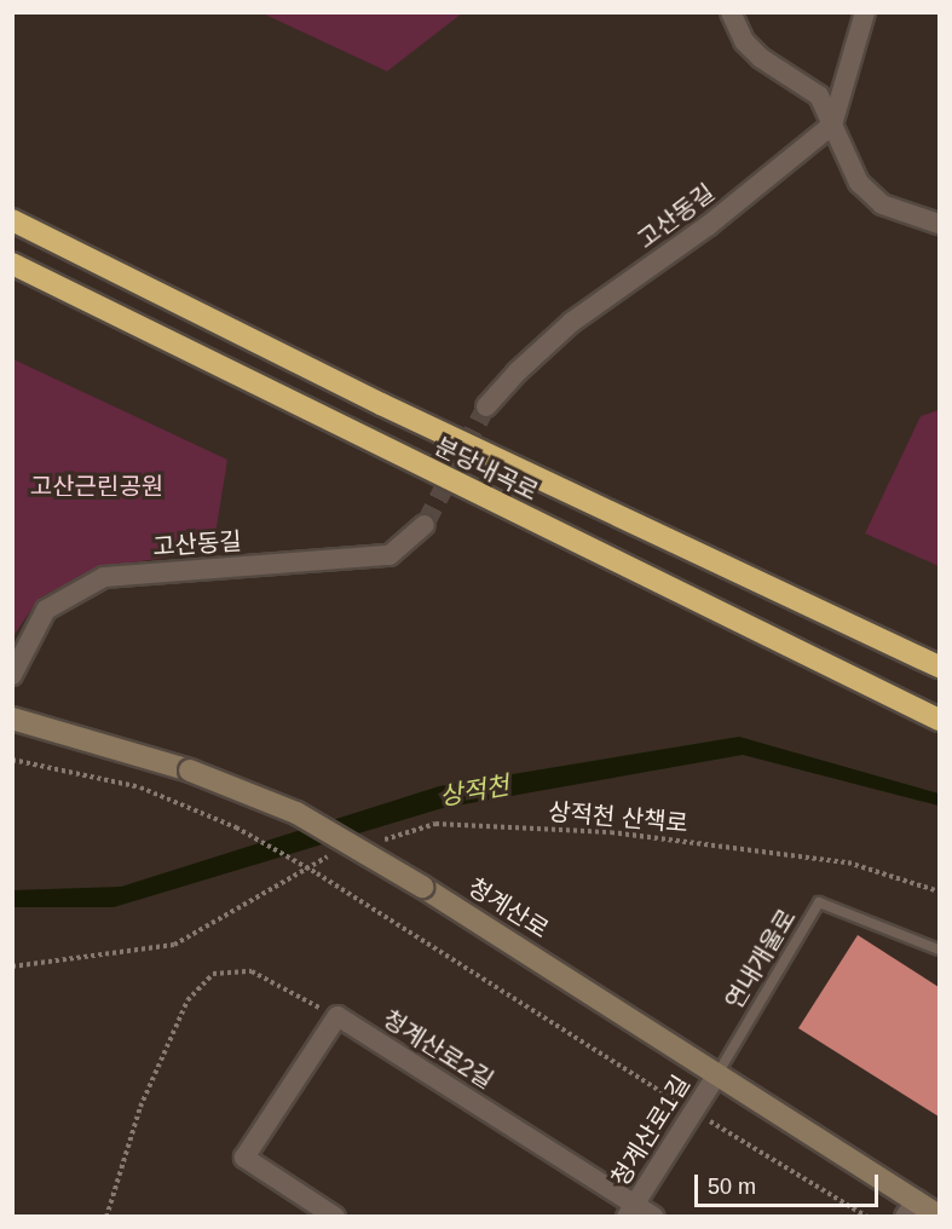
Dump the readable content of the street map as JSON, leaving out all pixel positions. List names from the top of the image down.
{
  "streets": {
    "highway": ["분당내곡로"],
    "main road": ["청계산로"],
    "street": ["고산동길", "청계산로2길", "청계산로1길"],
    "lane": ["연내개울로"],
    "path": ["상적천 산책로"]
  },
  "crossings": [
    ["청계산로", "연내개울로"],
    ["청계산로", "청계산로1길"],
    ["연내개울로", "청계산로1길"],
    ["청계산로2길", "청계산로1길"]
  ],
  "water": ["상적천"],
  "parks": ["고산근린공원"],
  "scale_bar": "50 m"
}
